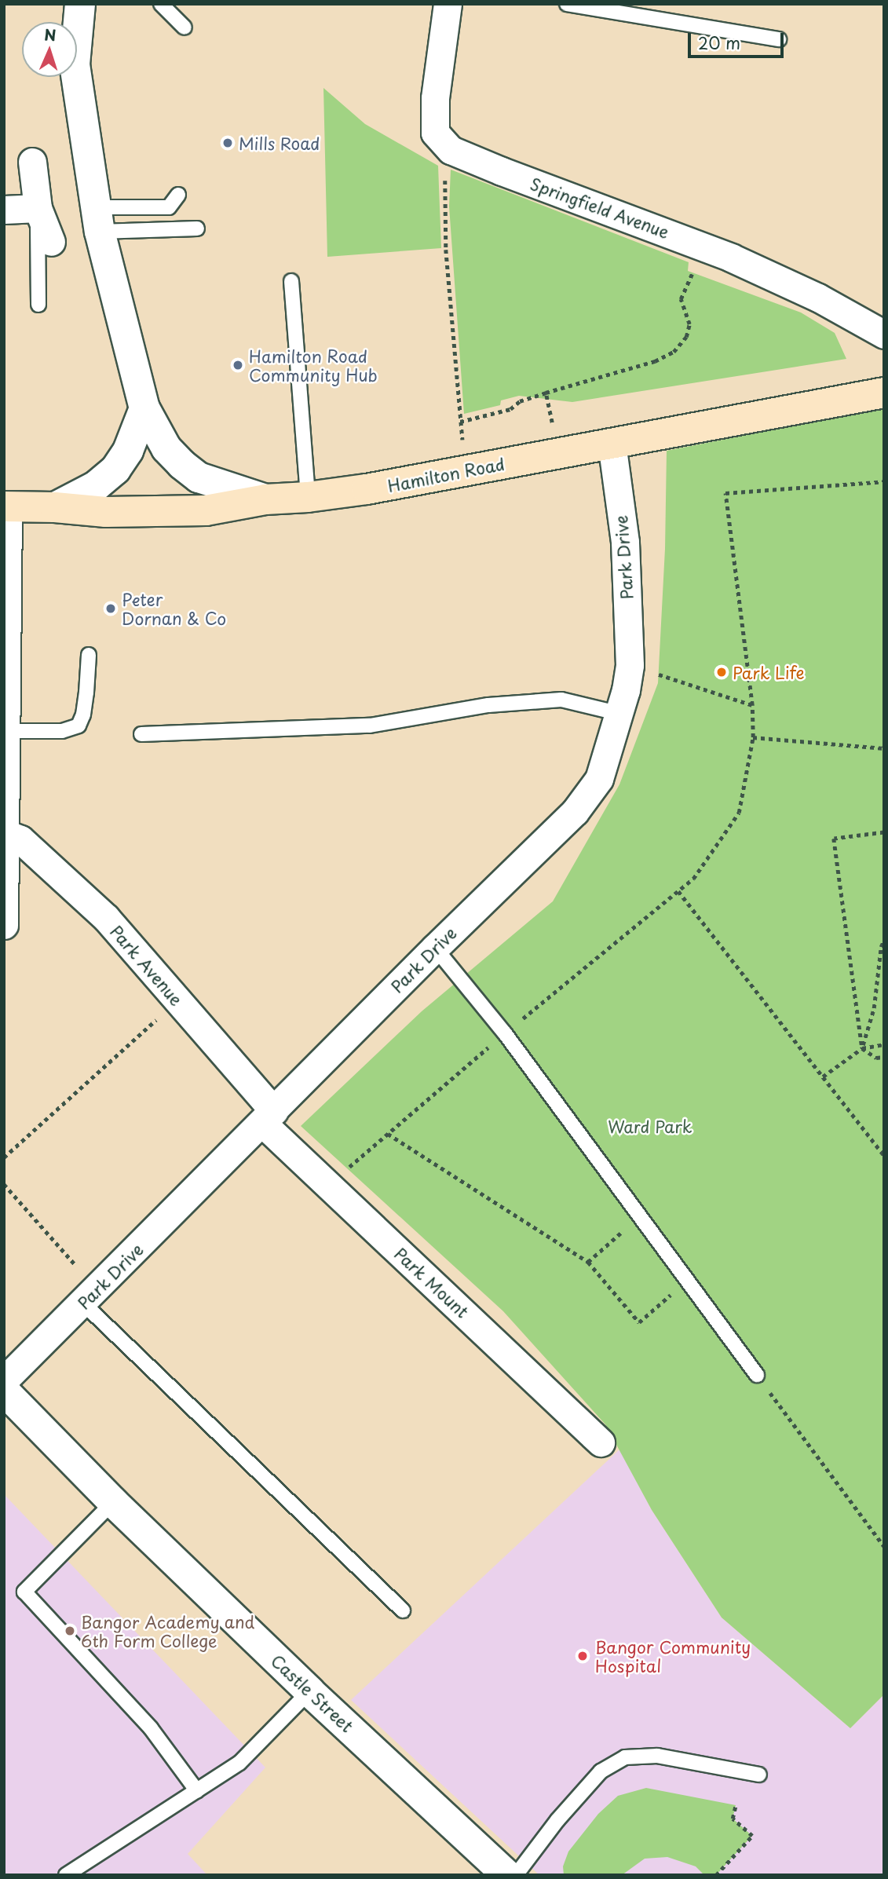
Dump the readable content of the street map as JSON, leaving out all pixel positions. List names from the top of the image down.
{
  "streets": {
    "main road": ["Hamilton Road"],
    "street": [
      "Springfield Avenue",
      "Park Drive",
      "Park Avenue",
      "Park Mount",
      "Castle Street"
    ]
  },
  "crossings": [
    ["Hamilton Road", "Park Drive"],
    ["Park Drive", "Park Avenue"],
    ["Park Drive", "Park Mount"],
    ["Park Avenue", "Park Mount"]
  ],
  "parks": ["Ward Park"],
  "places": [
    "Mills Road",
    "Hamilton Road Community Hub",
    "Peter Dornan & Co",
    "Park Life",
    "Bangor Academy and 6th Form College",
    "Bangor Community Hospital"
  ],
  "scale_bar": "20 m",
  "north": "top"
}
